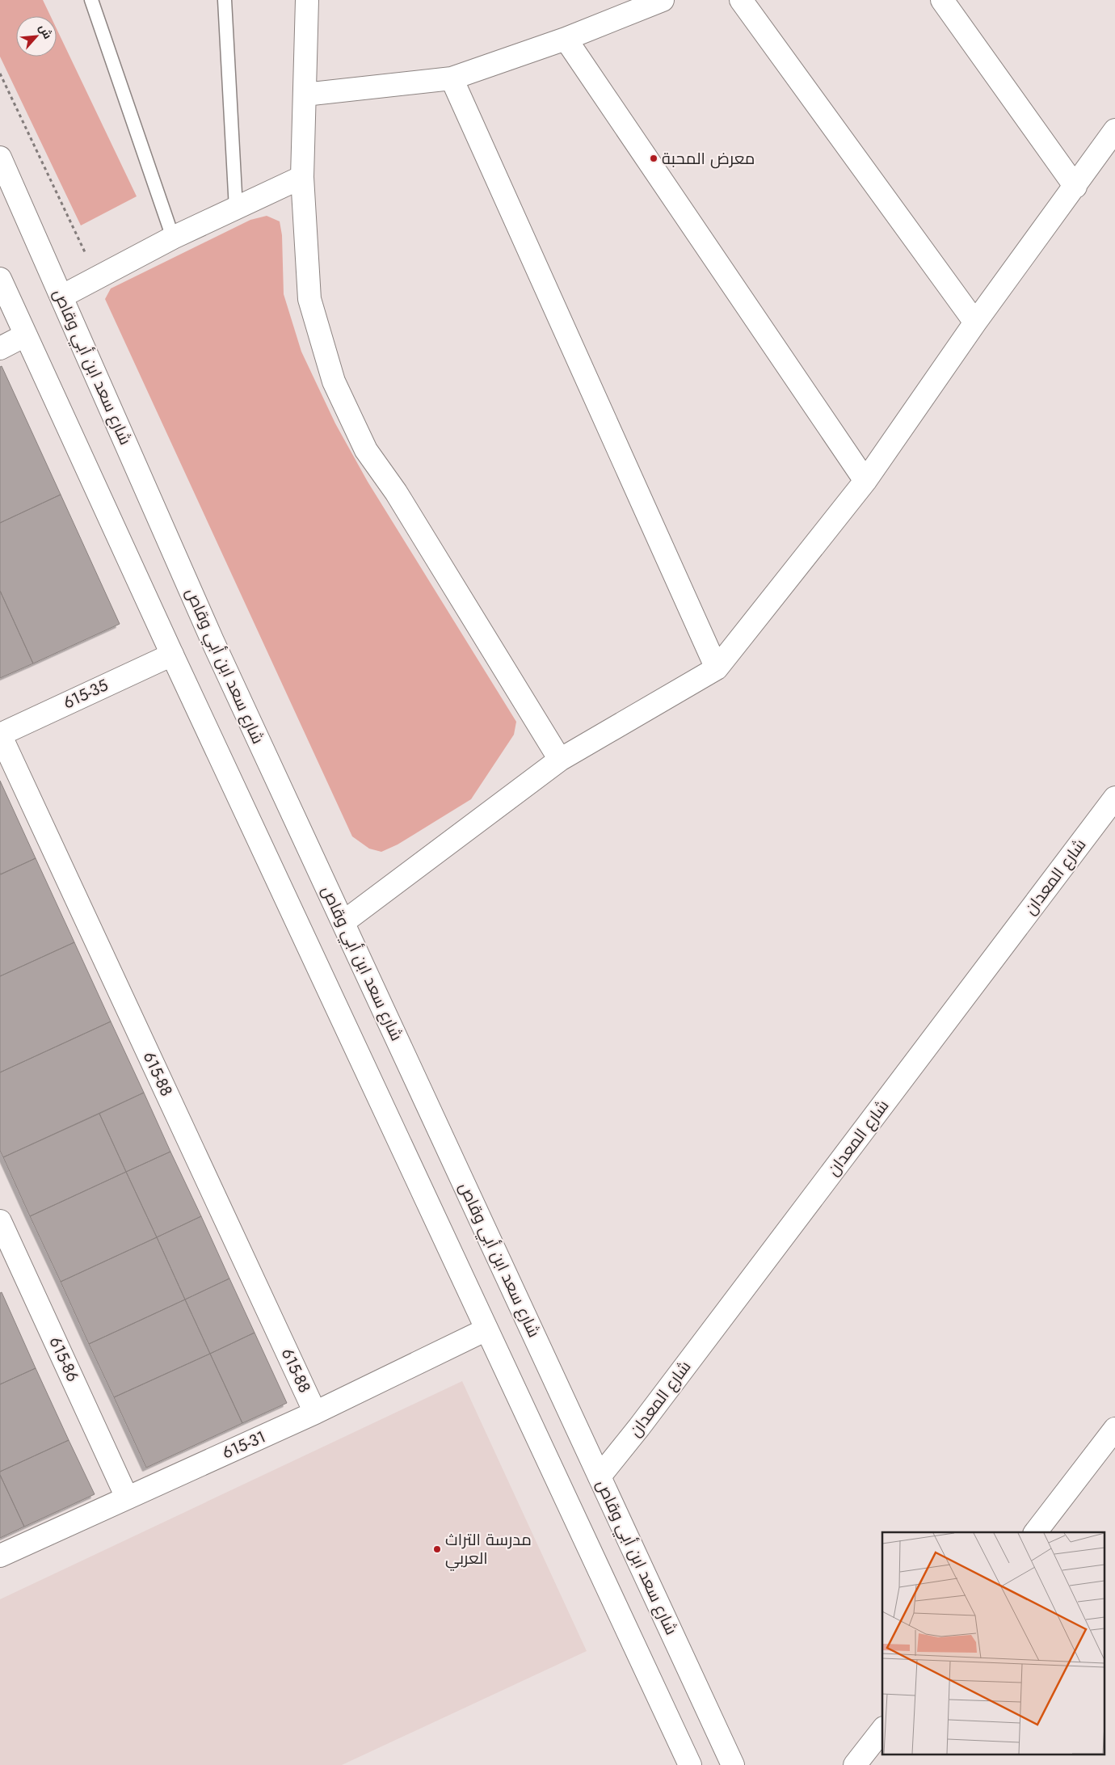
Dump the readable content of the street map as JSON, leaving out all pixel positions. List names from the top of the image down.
{
  "streets": {
    "street": [
      "شارع سعد ابن أبي وقاص",
      "615-35",
      "شارع المعدان",
      "615-88",
      "615-86",
      "615-31"
    ]
  },
  "crossings": [
    ["شارع سعد ابن أبي وقاص", "شارع المعدان"],
    ["615-35", "615-88"],
    ["615-88", "615-31"],
    ["615-86", "615-31"]
  ],
  "places": ["معرض المحبة", "مدرسة التراث العربي"],
  "north": "top right"
}
